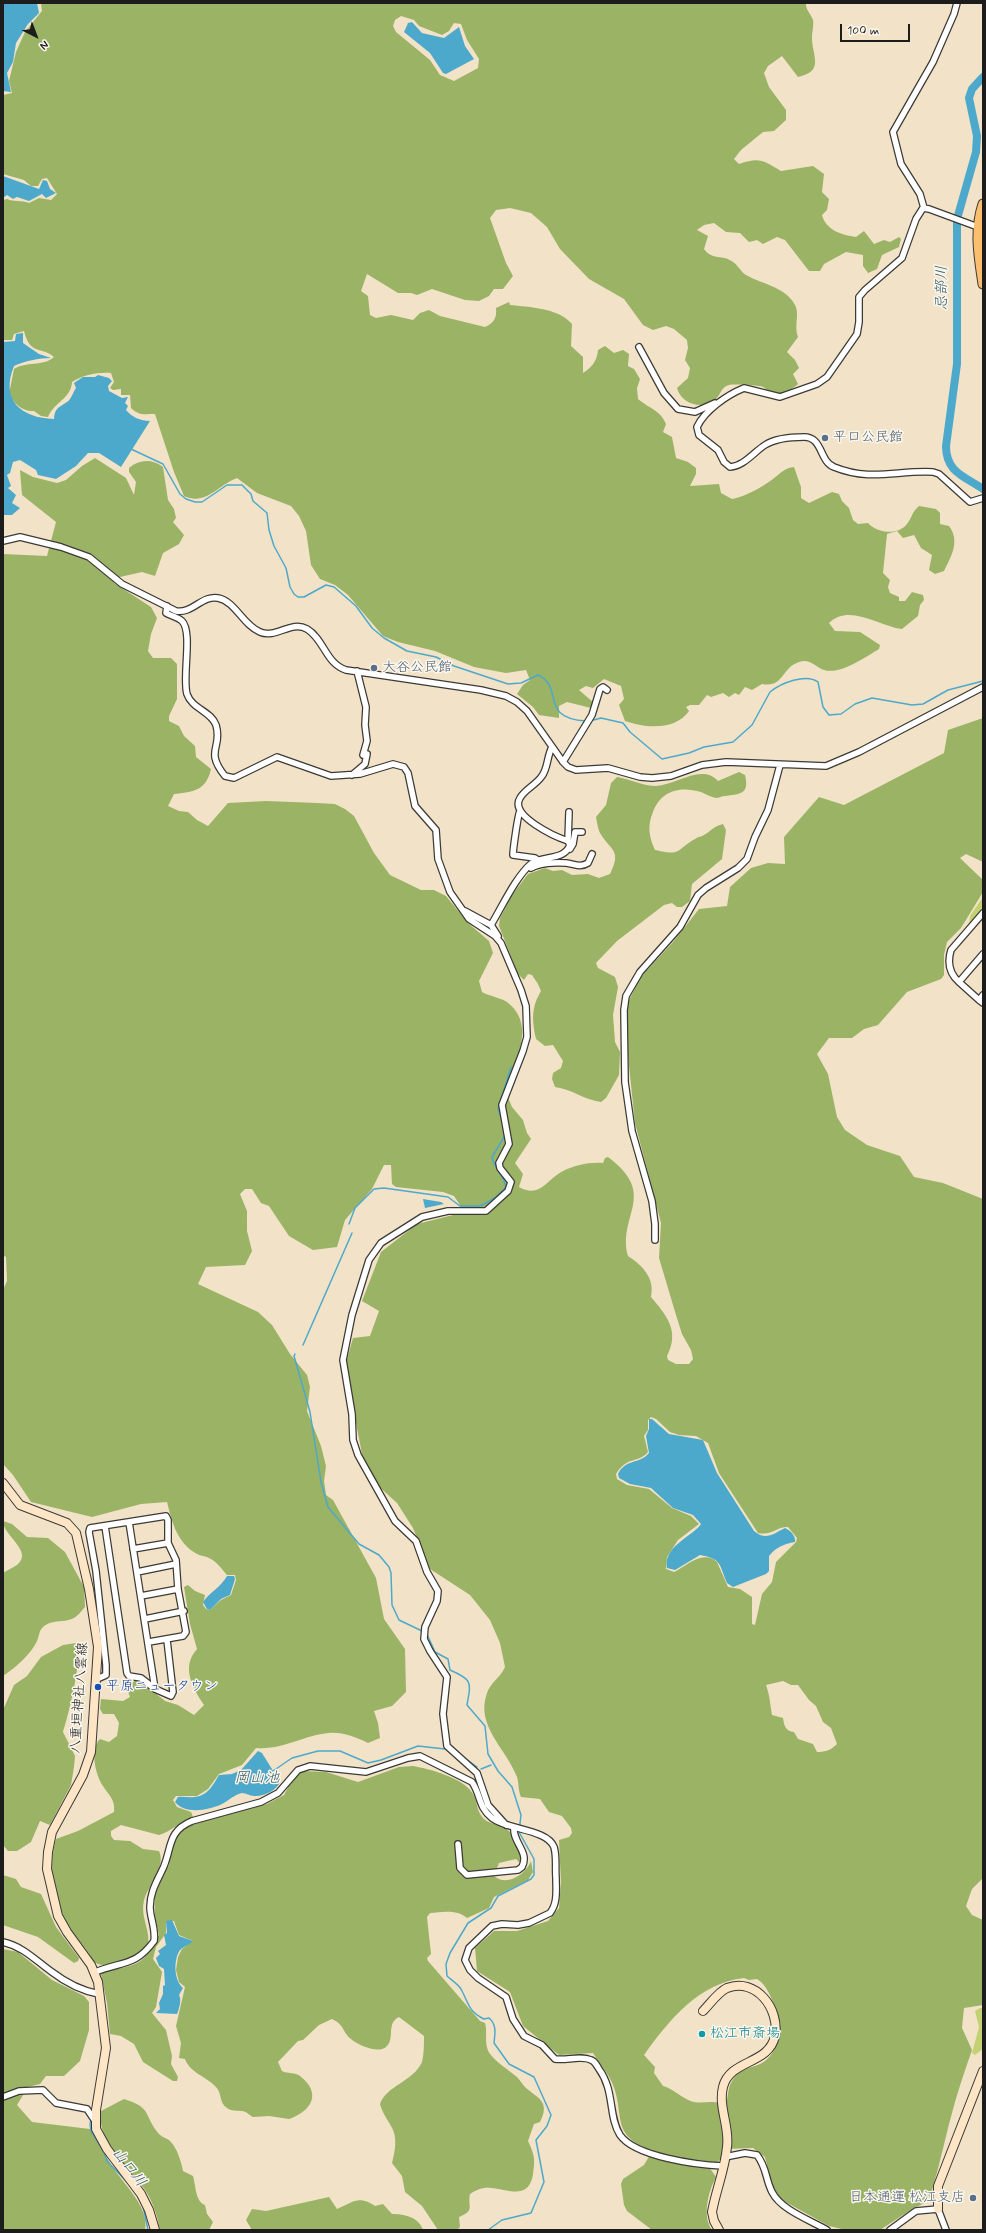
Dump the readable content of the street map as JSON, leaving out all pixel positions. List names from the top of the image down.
{
  "streets": {
    "main road": ["八重垣神社八雲線"]
  },
  "water": ["忌部川", "岡山池", "山口川"],
  "places": [
    "平口公民館",
    "大谷公民館",
    "平原ニュータウン",
    "松江市斎場",
    "日本通運 松江支店"
  ],
  "scale_bar": "100 m",
  "north": "bottom right"
}
